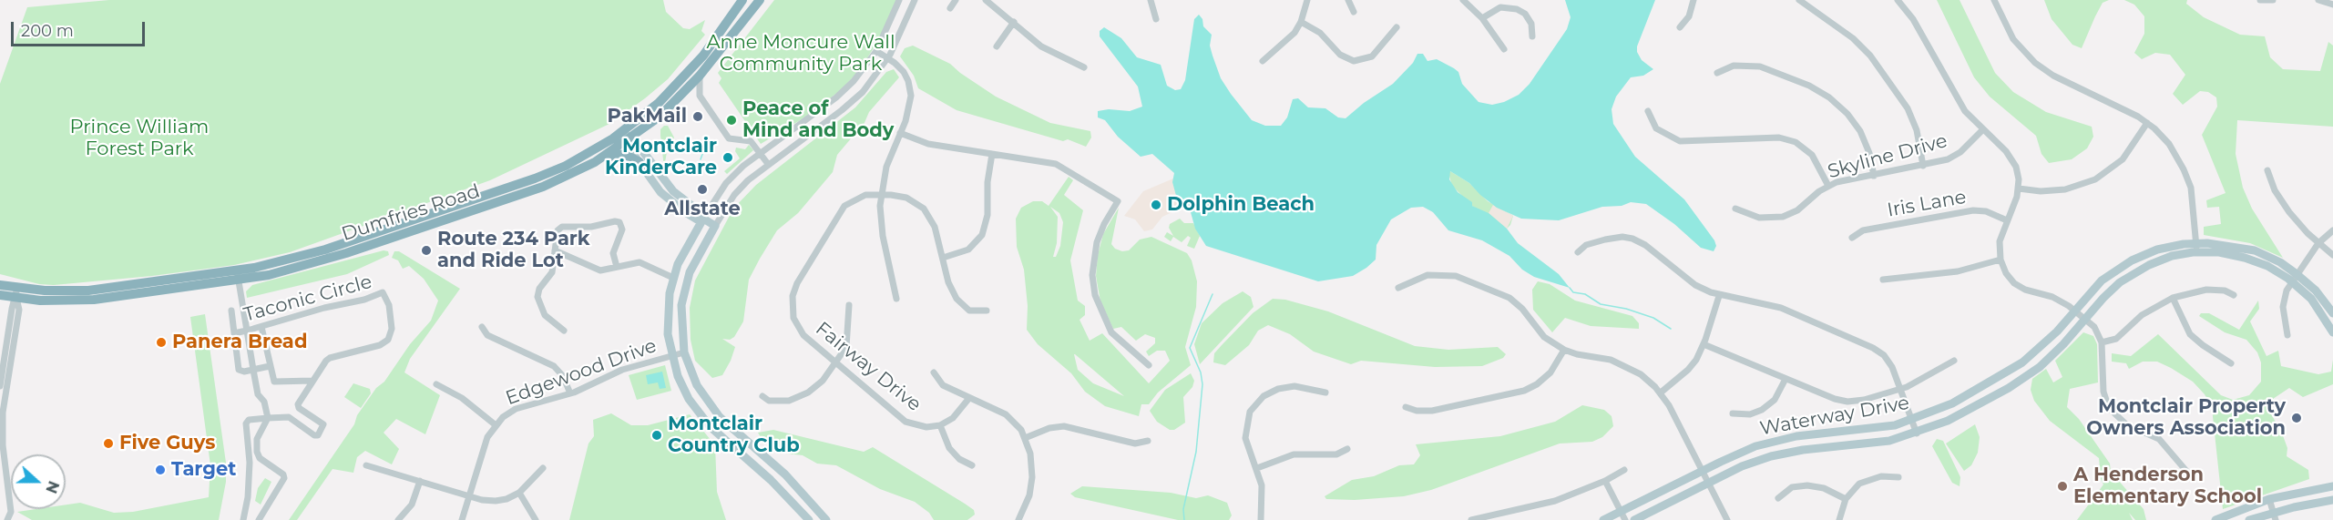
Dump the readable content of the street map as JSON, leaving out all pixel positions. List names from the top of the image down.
{
  "streets": {
    "highway": ["Dumfries Road"],
    "main road": ["Waterway Drive"],
    "street": [
      "Skyline Drive",
      "Iris Lane",
      "Taconic Circle",
      "Fairway Drive",
      "Edgewood Drive"
    ]
  },
  "parks": ["Anne Moncure Wall Community Park", "Prince William Forest Park"],
  "places": [
    "PakMail",
    "Peace of Mind and Body",
    "Montclair KinderCare",
    "Allstate",
    "Dolphin Beach",
    "Route 234 Park and Ride Lot",
    "Panera Bread",
    "Montclair Property Owners Association",
    "Montclair Country Club",
    "Five Guys",
    "Target",
    "A Henderson Elementary School"
  ],
  "scale_bar": "200 m",
  "north": "right"
}
